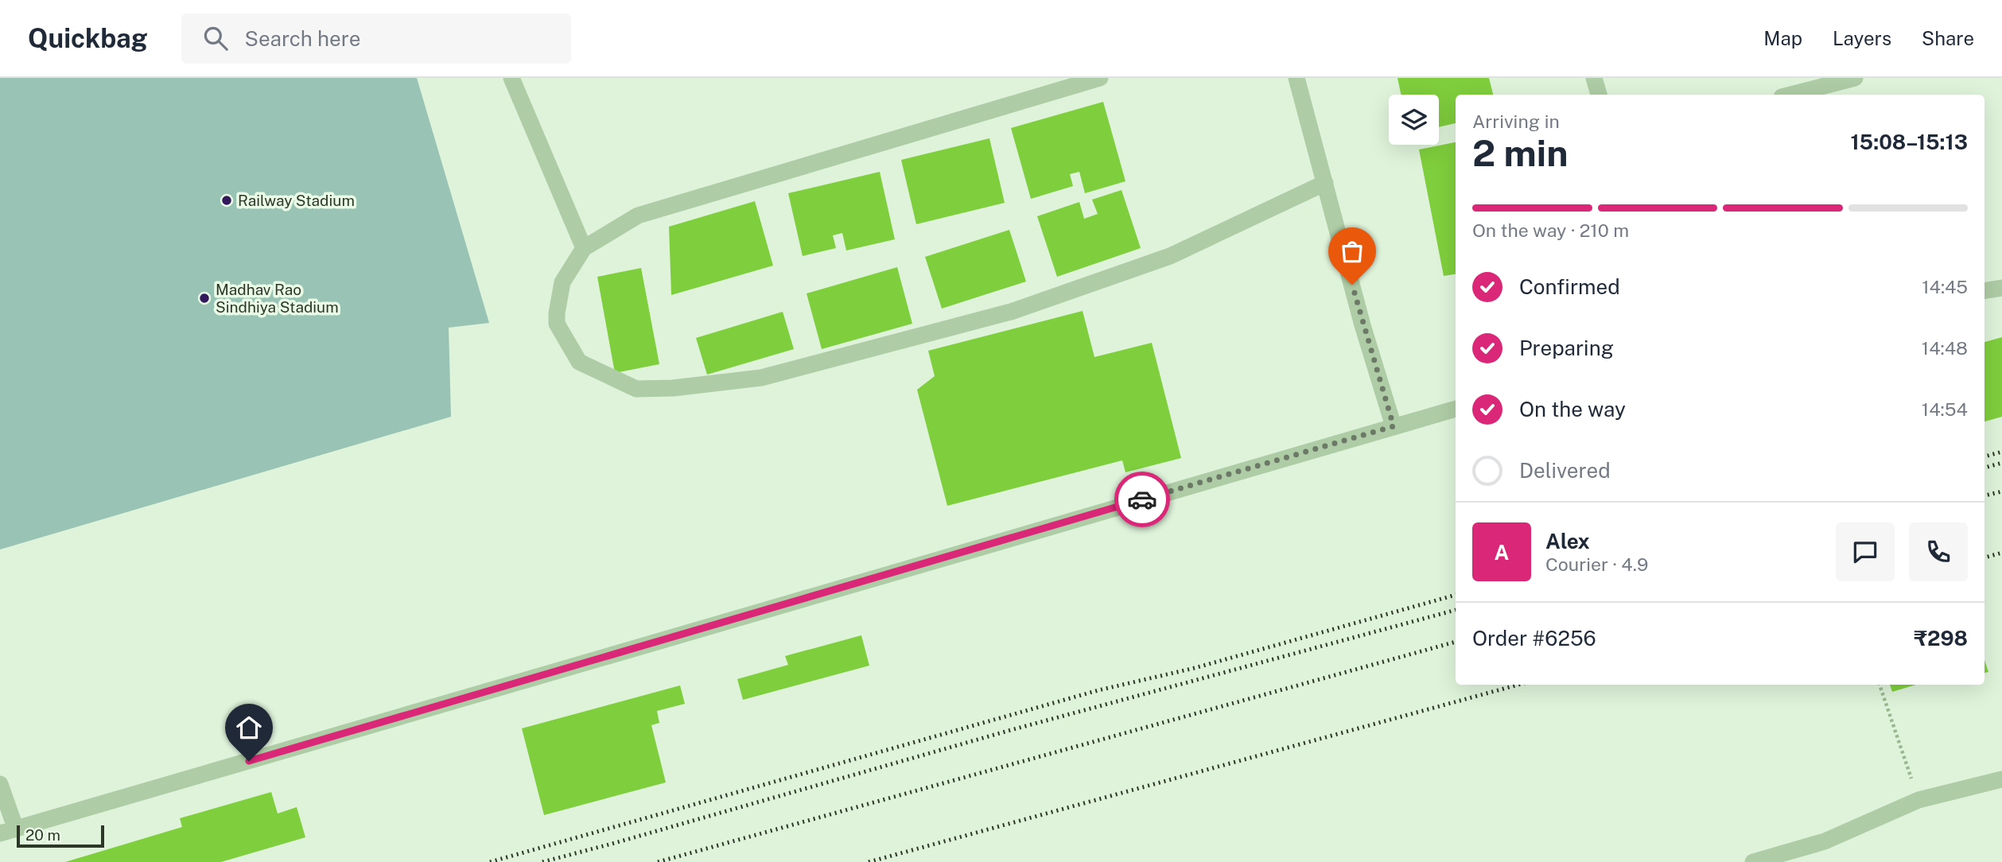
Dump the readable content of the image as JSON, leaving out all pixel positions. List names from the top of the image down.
{
  "places": ["Railway Stadium", "Madhav Rao Sindhiya Stadium"],
  "scale_bar": "20 m",
  "page": {
    "header": "Quickbag",
    "search": "Search here",
    "nav": ["Map", "Layers", "Share"],
    "heading": ["2 min", "Arriving in", "15:08–15:13"],
    "panel": [
      "Alex",
      "Courier · 4.9",
      "Order #6256",
      "₹298"
    ],
    "bar": "On the way · 210 m",
    "list": [
      ["Confirmed", "14:45"],
      ["Preparing", "14:48"],
      ["On the way", "14:54"],
      "Delivered"
    ],
    "round": "A",
    "scale": "20 m"
  }
}
